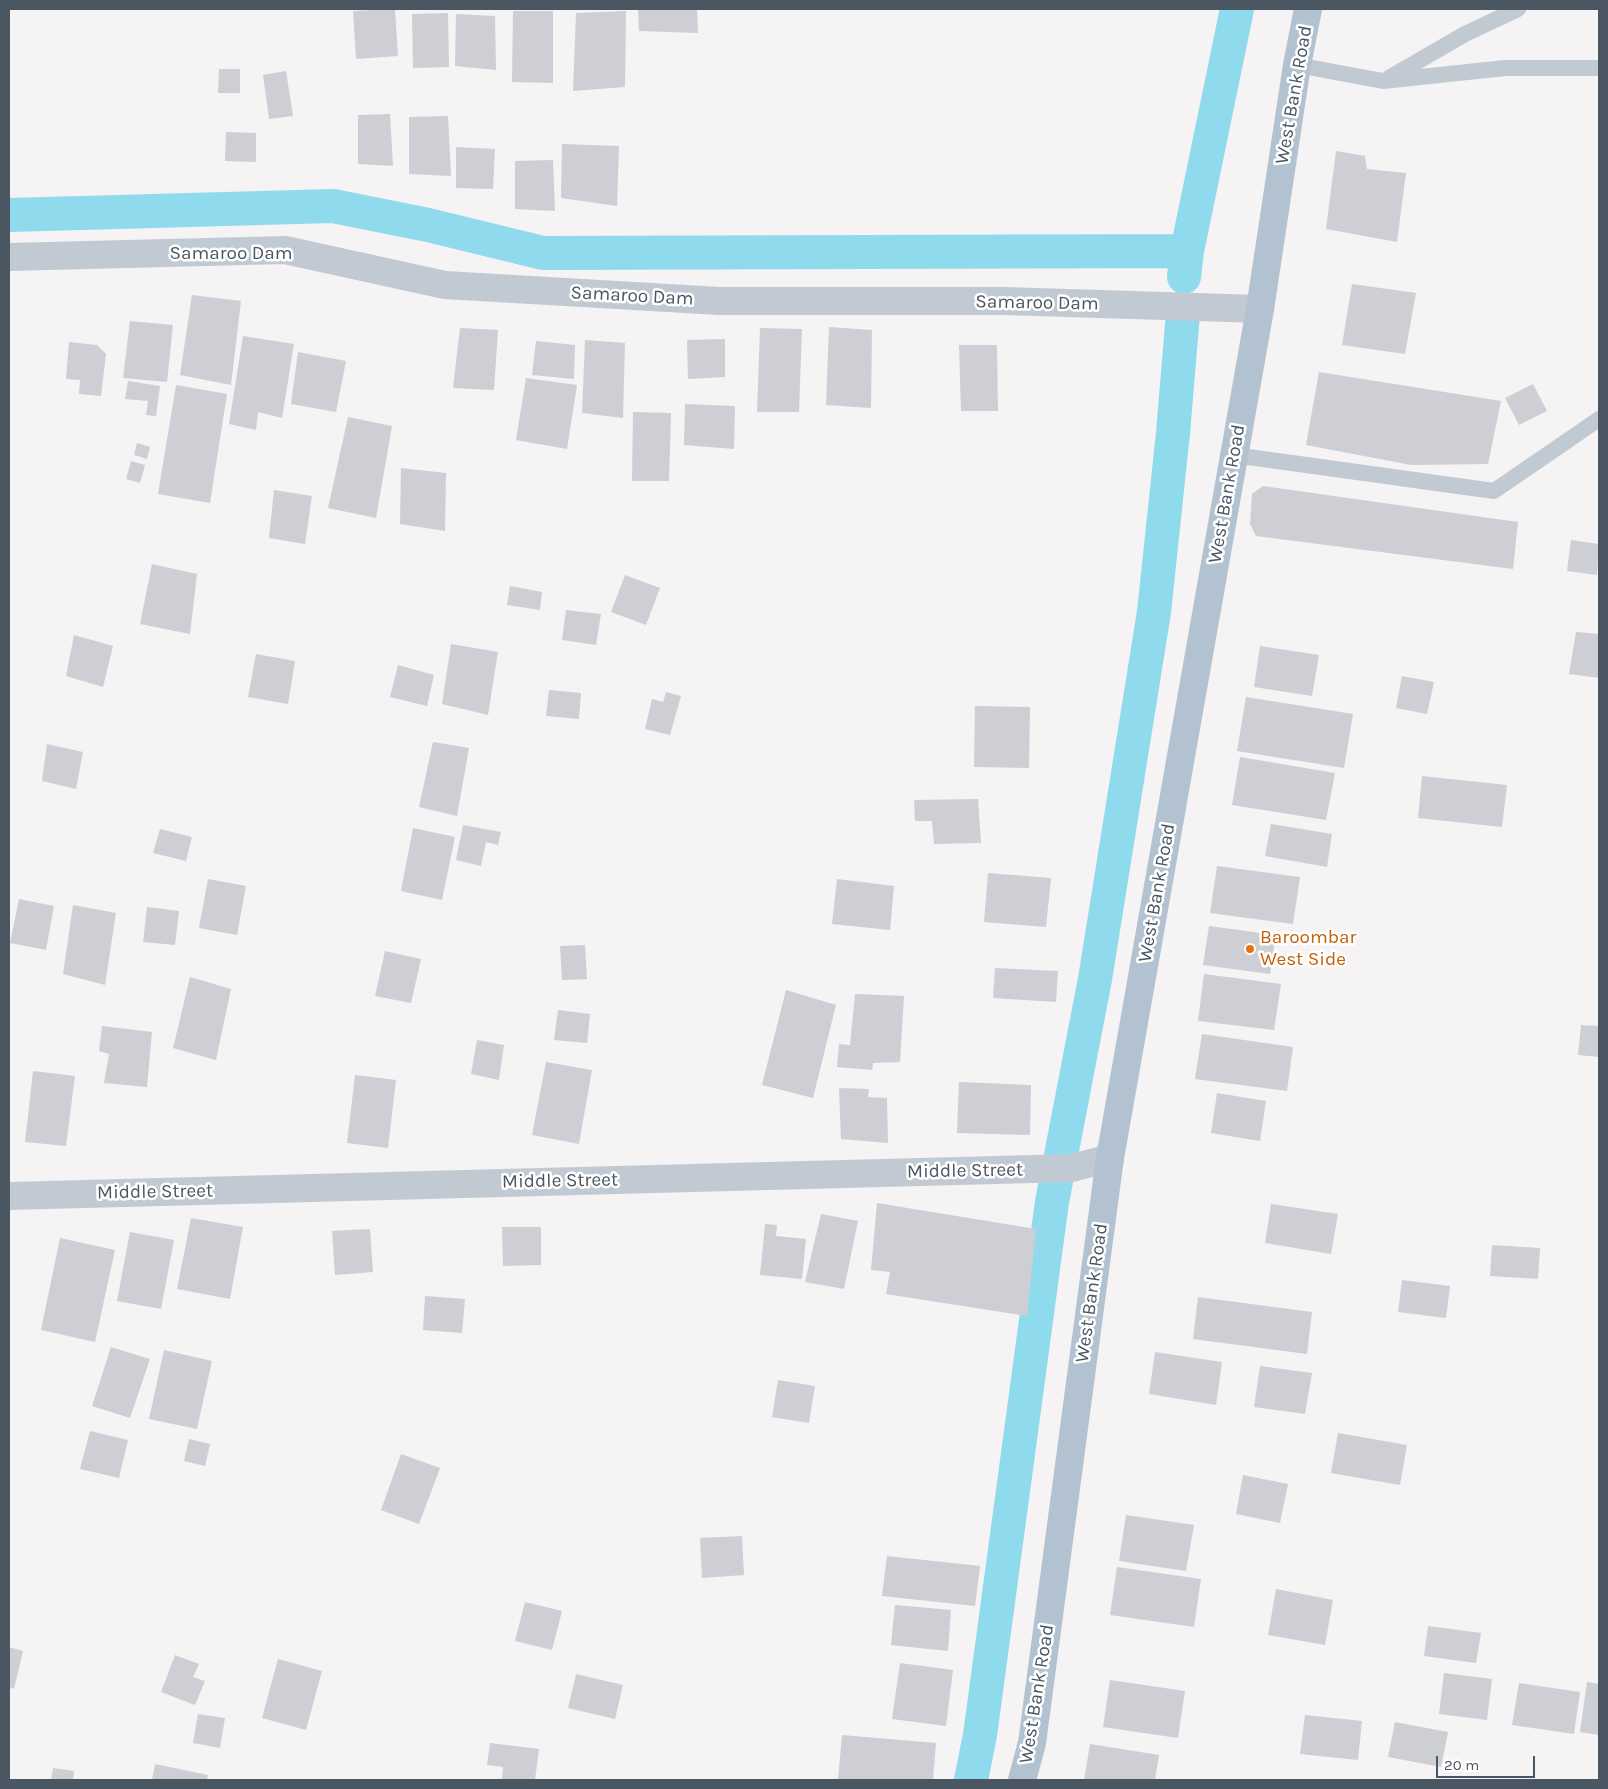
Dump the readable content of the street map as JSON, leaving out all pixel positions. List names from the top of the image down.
{
  "streets": {
    "main road": ["West Bank Road"],
    "street": ["Samaroo Dam", "Middle Street"]
  },
  "crossings": [
    ["West Bank Road", "Samaroo Dam"],
    ["West Bank Road", "Middle Street"]
  ],
  "places": ["Baroombar West Side"],
  "scale_bar": "20 m"
}
